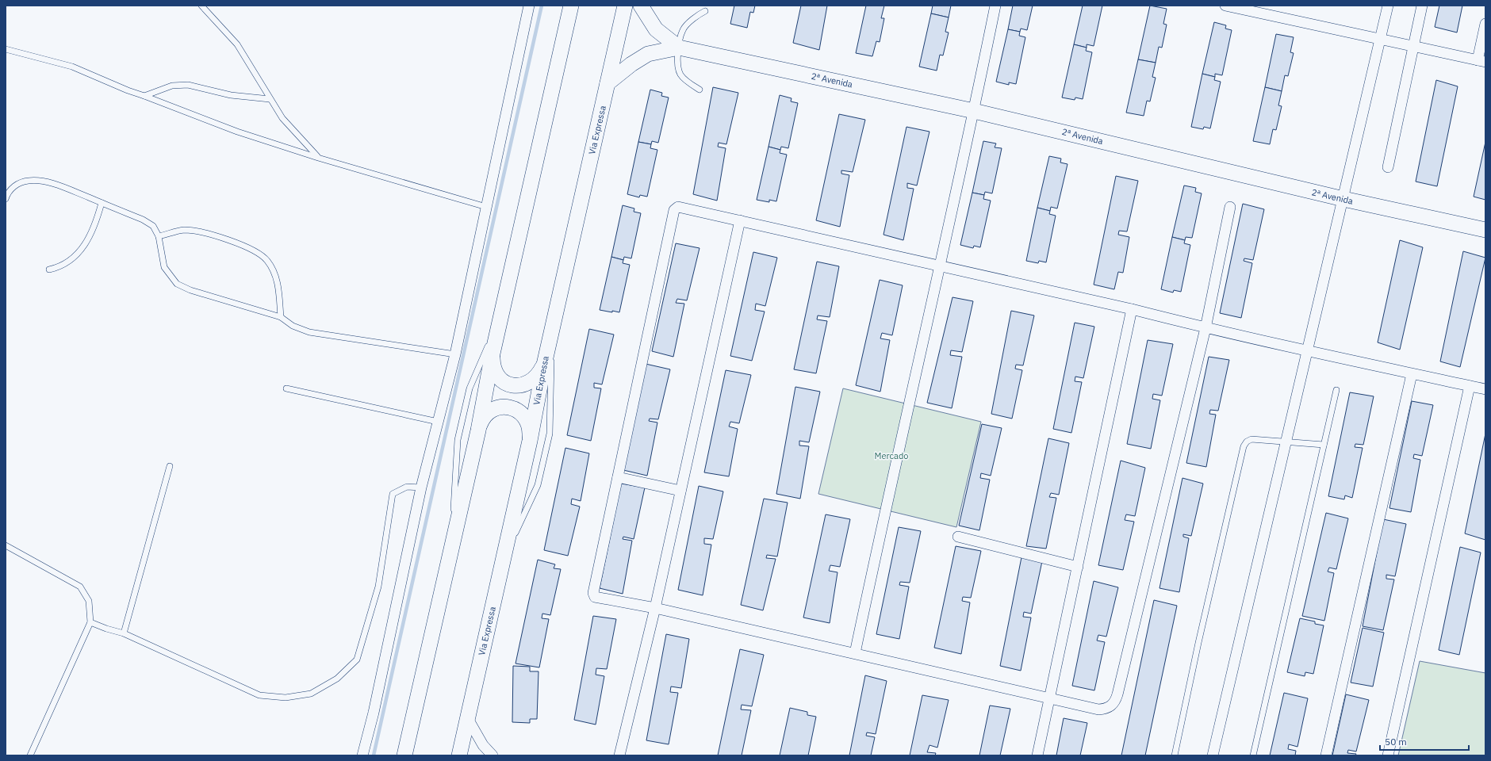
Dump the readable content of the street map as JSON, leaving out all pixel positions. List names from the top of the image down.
{
  "streets": {
    "main road": ["2ª Avenida", "Via Expressa"]
  },
  "parks": ["Mercado"],
  "scale_bar": "50 m"
}
